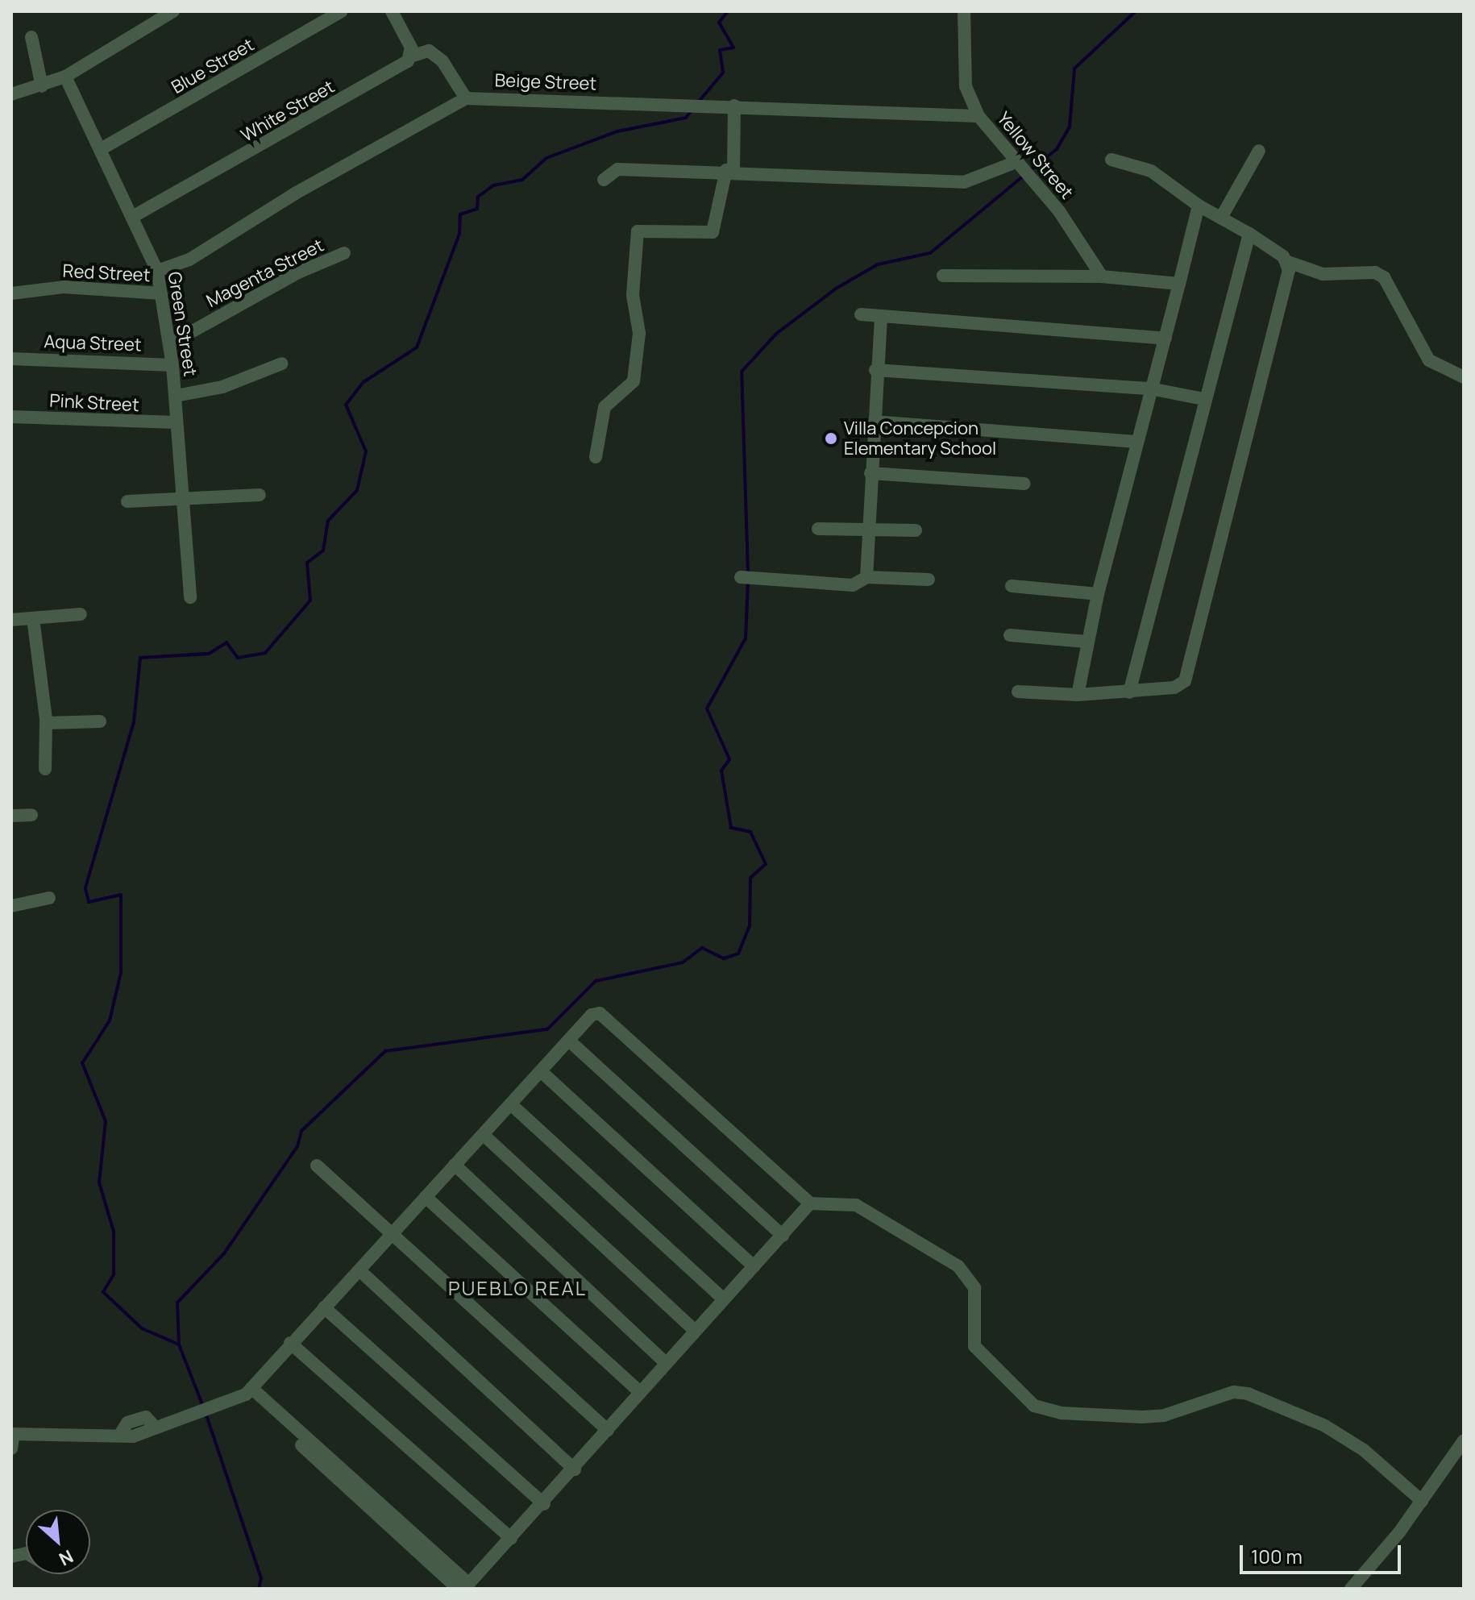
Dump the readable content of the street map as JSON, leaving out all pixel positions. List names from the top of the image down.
{
  "streets": {
    "street": [
      "Blue Street",
      "Beige Street",
      "White Street",
      "Yellow Street",
      "Red Street",
      "Magenta Street",
      "Green Street",
      "Aqua Street",
      "Pink Street"
    ]
  },
  "crossings": [
    ["Blue Street", "Green Street"],
    ["Beige Street", "Yellow Street"],
    ["White Street", "Green Street"],
    ["Red Street", "Green Street"],
    ["Magenta Street", "Green Street"],
    ["Green Street", "Aqua Street"],
    ["Green Street", "Pink Street"]
  ],
  "districts": ["PUEBLO REAL"],
  "places": ["Villa Concepcion Elementary School"],
  "scale_bar": "100 m",
  "north": "bottom right"
}
